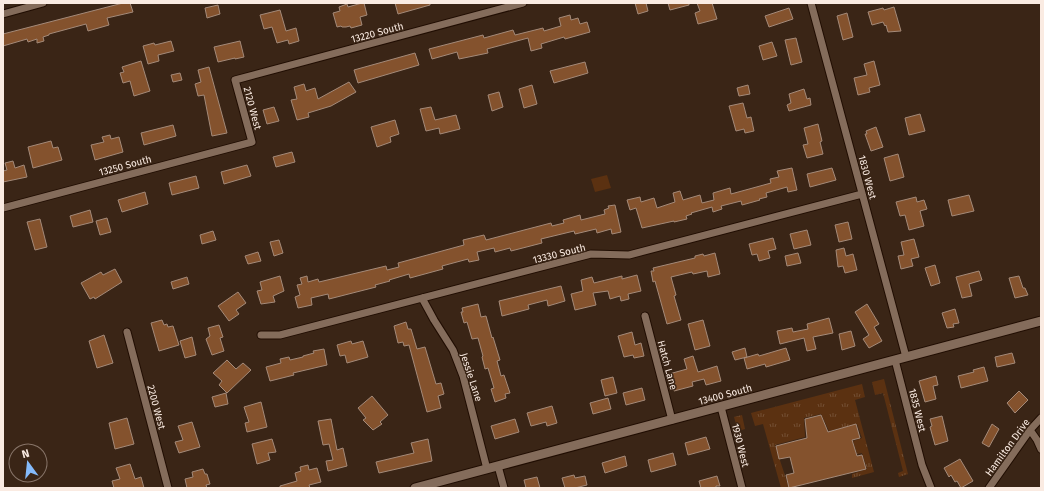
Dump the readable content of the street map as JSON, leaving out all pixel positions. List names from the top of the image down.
{
  "streets": {
    "street": [
      "13220 South",
      "2120 West",
      "13250 South",
      "1830 West",
      "13330 South",
      "Hatch Lane",
      "Jessie Lane",
      "13400 South",
      "2200 West",
      "1835 West",
      "1930 West",
      "Hamilton Drive"
    ]
  },
  "crossings": [
    ["13220 South", "2120 West"],
    ["2120 West", "13250 South"],
    ["1830 West", "13330 South"],
    ["1830 West", "13400 South"],
    ["13330 South", "Jessie Lane"],
    ["Hatch Lane", "13400 South"],
    ["Jessie Lane", "13400 South"],
    ["13400 South", "1835 West"],
    ["13400 South", "1930 West"]
  ],
  "north": "top"
}
